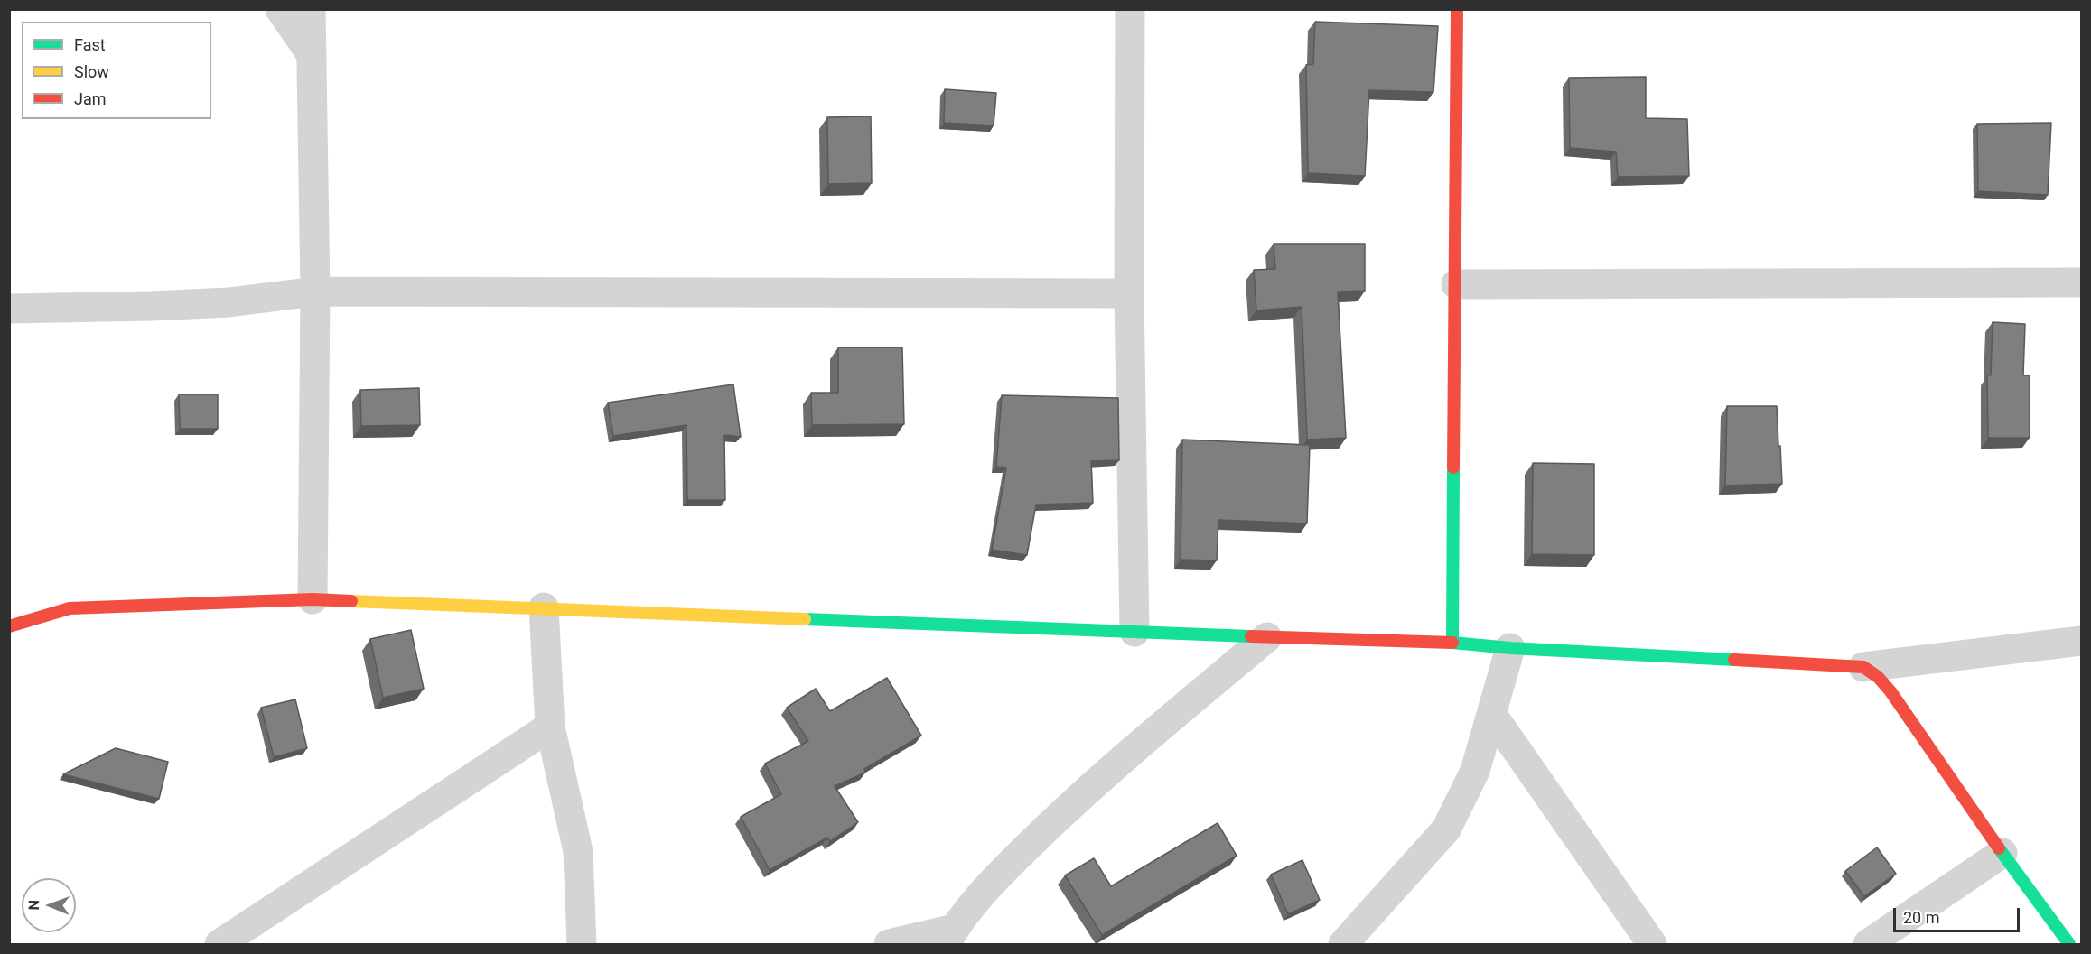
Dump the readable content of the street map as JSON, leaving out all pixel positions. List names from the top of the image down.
{
  "legend": ["Fast", "Slow", "Jam"],
  "scale_bar": "20 m",
  "north": "left"
}
